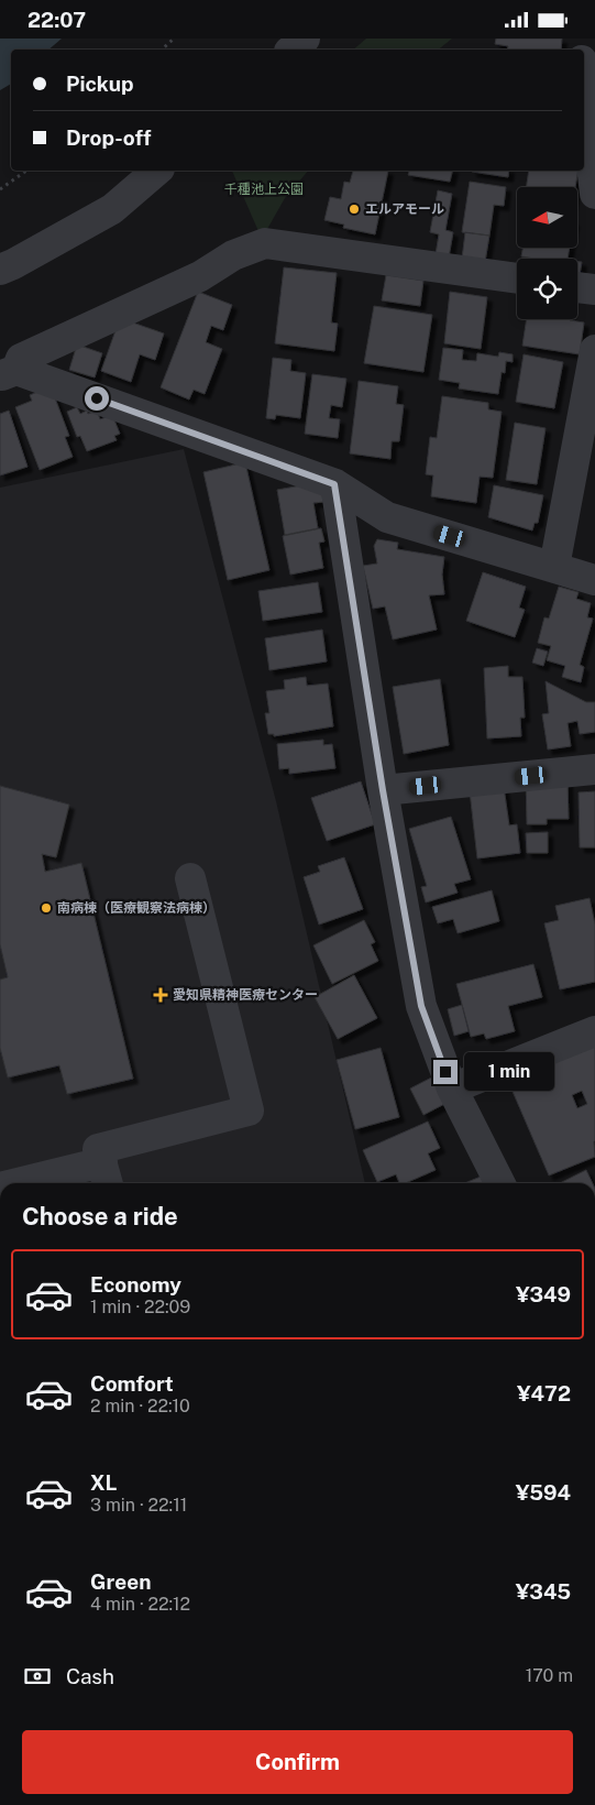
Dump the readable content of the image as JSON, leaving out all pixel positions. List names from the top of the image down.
{
  "parks": ["千種池上公園"],
  "places": {
    "other": ["エルアモール", "南病棟（医療観察法病棟）"],
    "health": ["愛知県精神医療センター"]
  },
  "north": "left",
  "page": {
    "status": "22:07",
    "banner": ["Pickup", "Drop-off"],
    "bubble": "1 min",
    "heading": "Choose a ride",
    "list": [
      {
        "name": "Economy",
        "note": "1 min · 22:09",
        "value": "¥349"
      },
      {
        "name": "Comfort",
        "note": "2 min · 22:10",
        "value": "¥472"
      },
      {
        "name": "XL",
        "note": "3 min · 22:11",
        "value": "¥594"
      },
      {
        "name": "Green",
        "note": "4 min · 22:12",
        "value": "¥345"
      }
    ],
    "pay": ["Cash", "170 m"],
    "buttons": "Confirm"
  }
}
